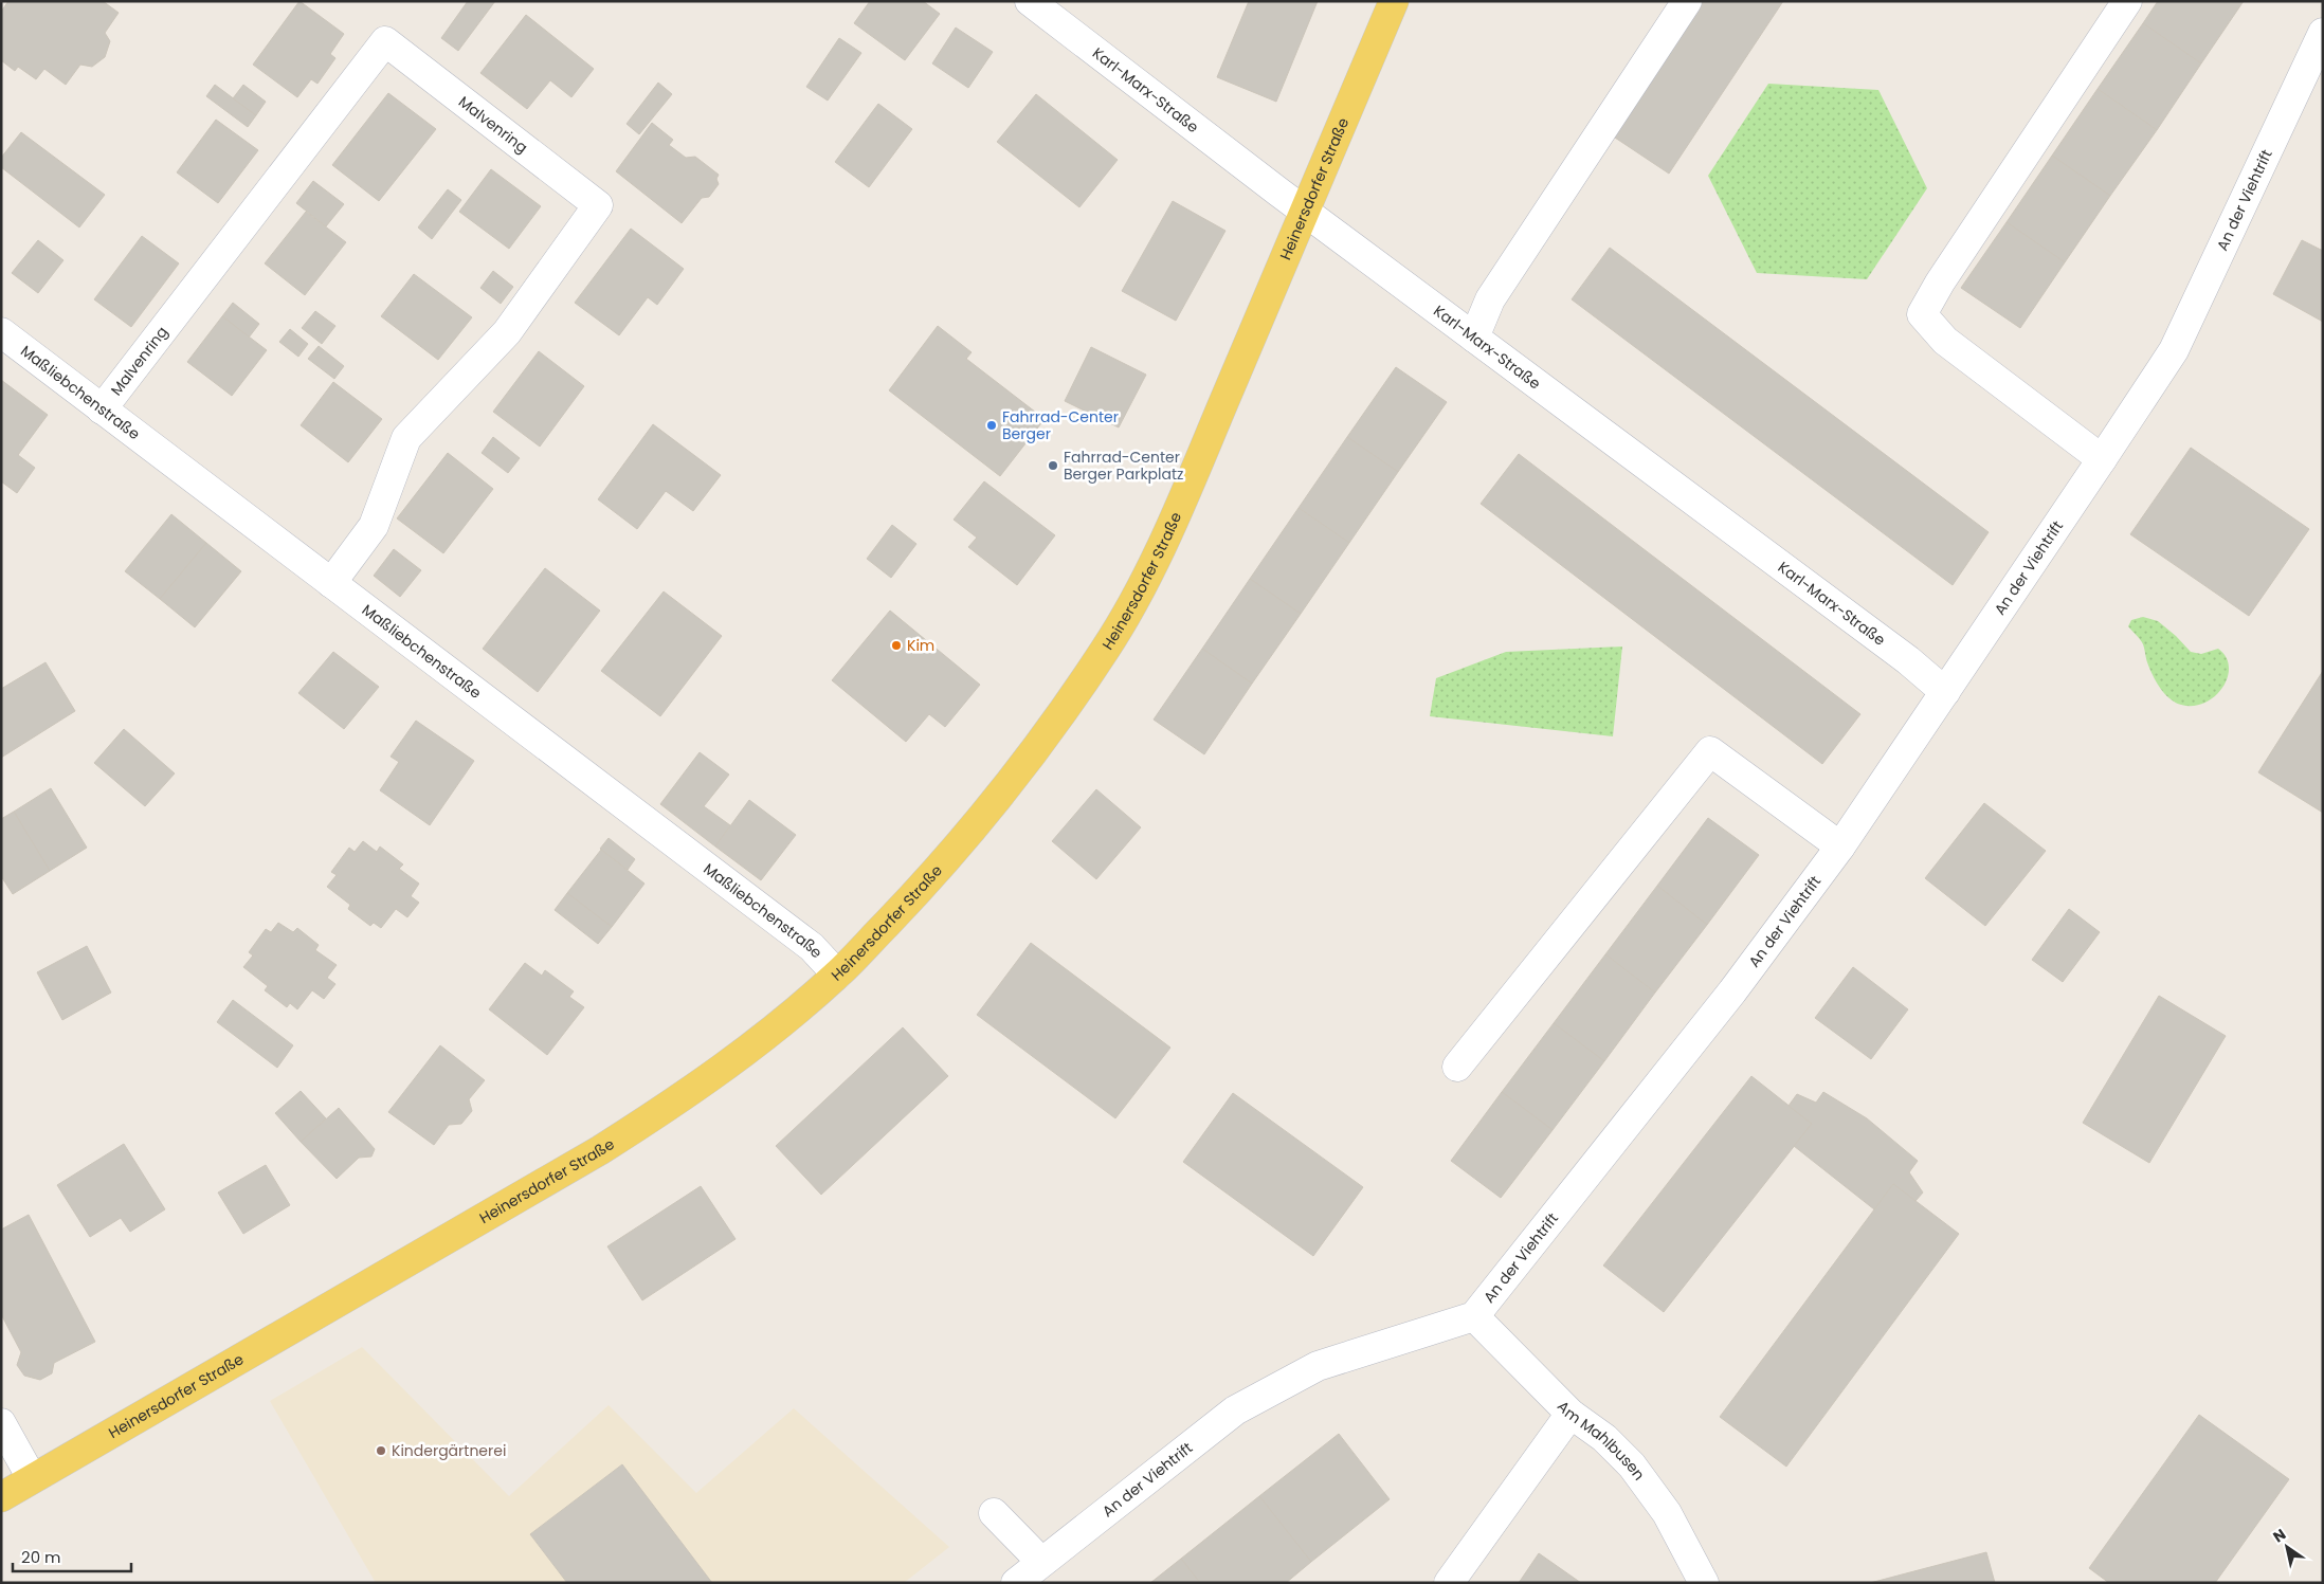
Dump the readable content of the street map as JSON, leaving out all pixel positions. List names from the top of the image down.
{
  "streets": {
    "main road": ["Heinersdorfer Straße"],
    "street": [
      "Karl-Marx-Straße",
      "Malvenring",
      "An der Viehtrift",
      "Maßliebchenstraße",
      "Am Mahlbusen"
    ]
  },
  "crossings": [
    ["Karl-Marx-Straße", "Heinersdorfer Straße"],
    ["Karl-Marx-Straße", "An der Viehtrift"],
    ["Malvenring", "Maßliebchenstraße"],
    ["Heinersdorfer Straße", "Maßliebchenstraße"],
    ["An der Viehtrift", "Am Mahlbusen"]
  ],
  "places": [
    "Fahrrad-Center Berger",
    "Fahrrad-Center Berger Parkplatz",
    "Kim",
    "Kindergärtnerei"
  ],
  "scale_bar": "20 m",
  "north": "top left"
}
